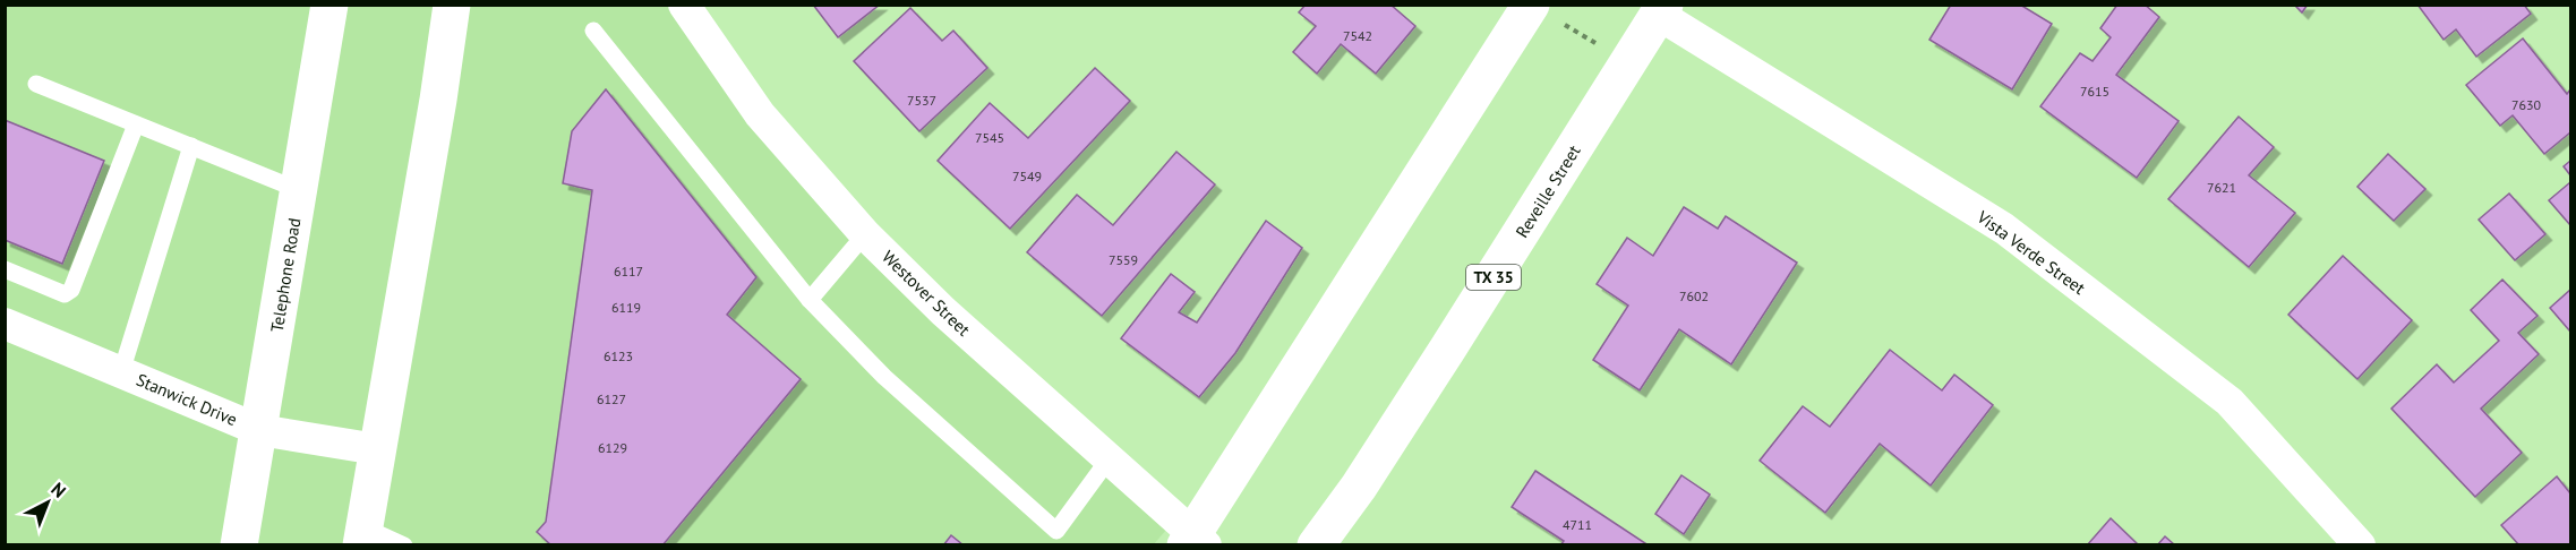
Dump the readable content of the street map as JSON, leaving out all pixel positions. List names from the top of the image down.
{
  "streets": {
    "main road": ["Reveille Street", "Telephone Road", "TX 35"],
    "street": ["Vista Verde Street", "Westover Street", "Stanwick Drive"]
  },
  "crossings": [
    ["Reveille Street", "Vista Verde Street"],
    ["Telephone Road", "Stanwick Drive"]
  ],
  "house_numbers": [
    "7542",
    "7615",
    "7537",
    "7630",
    "7545",
    "7549",
    "7621",
    "7559",
    "6117",
    "7602",
    "6119",
    "6123",
    "6127",
    "6129",
    "4711"
  ],
  "north": "top right"
}
